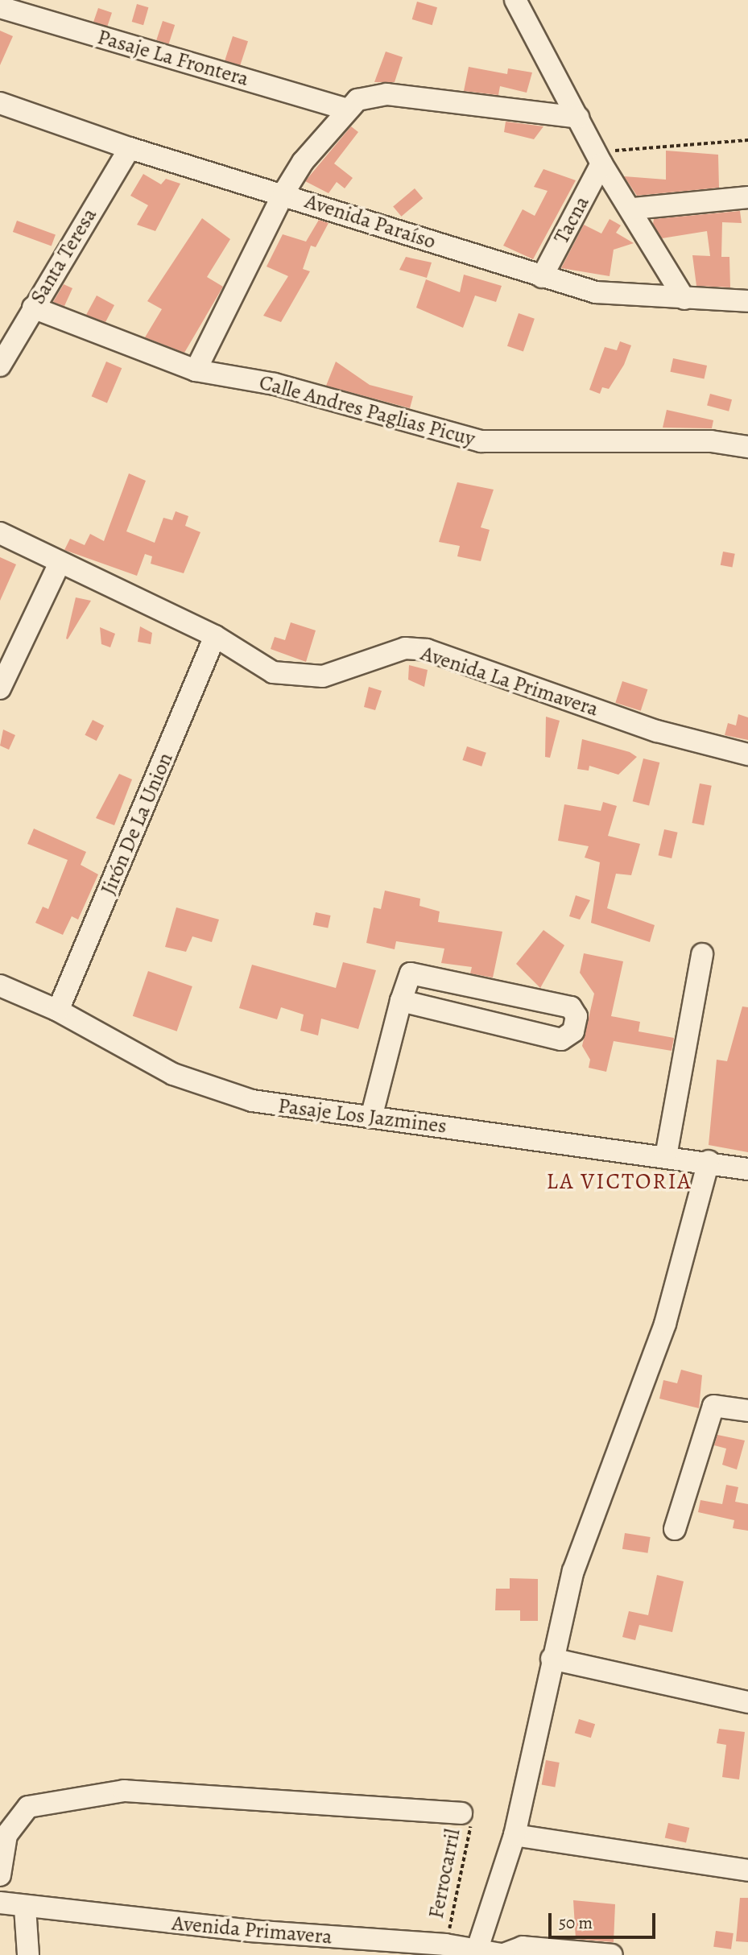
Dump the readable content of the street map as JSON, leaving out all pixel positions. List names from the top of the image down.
{
  "streets": {
    "street": [
      "Pasaje La Frontera",
      "Tacna",
      "Avenida Paraíso",
      "Santa Teresa",
      "Calle Andres Paglias Picuy",
      "Avenida La Primavera",
      "Jirón De La Union",
      "Pasaje Los Jazmines",
      "Avenida Primavera"
    ],
    "path": ["Ferrocarril"]
  },
  "crossings": [
    ["Tacna", "Avenida Paraíso"],
    ["Avenida Paraíso", "Santa Teresa"],
    ["Santa Teresa", "Calle Andres Paglias Picuy"],
    ["Avenida La Primavera", "Jirón De La Union"],
    ["Jirón De La Union", "Pasaje Los Jazmines"],
    ["Ferrocarril", "Avenida Primavera"]
  ],
  "districts": ["LA VICTORIA"],
  "scale_bar": "50 m"
}
